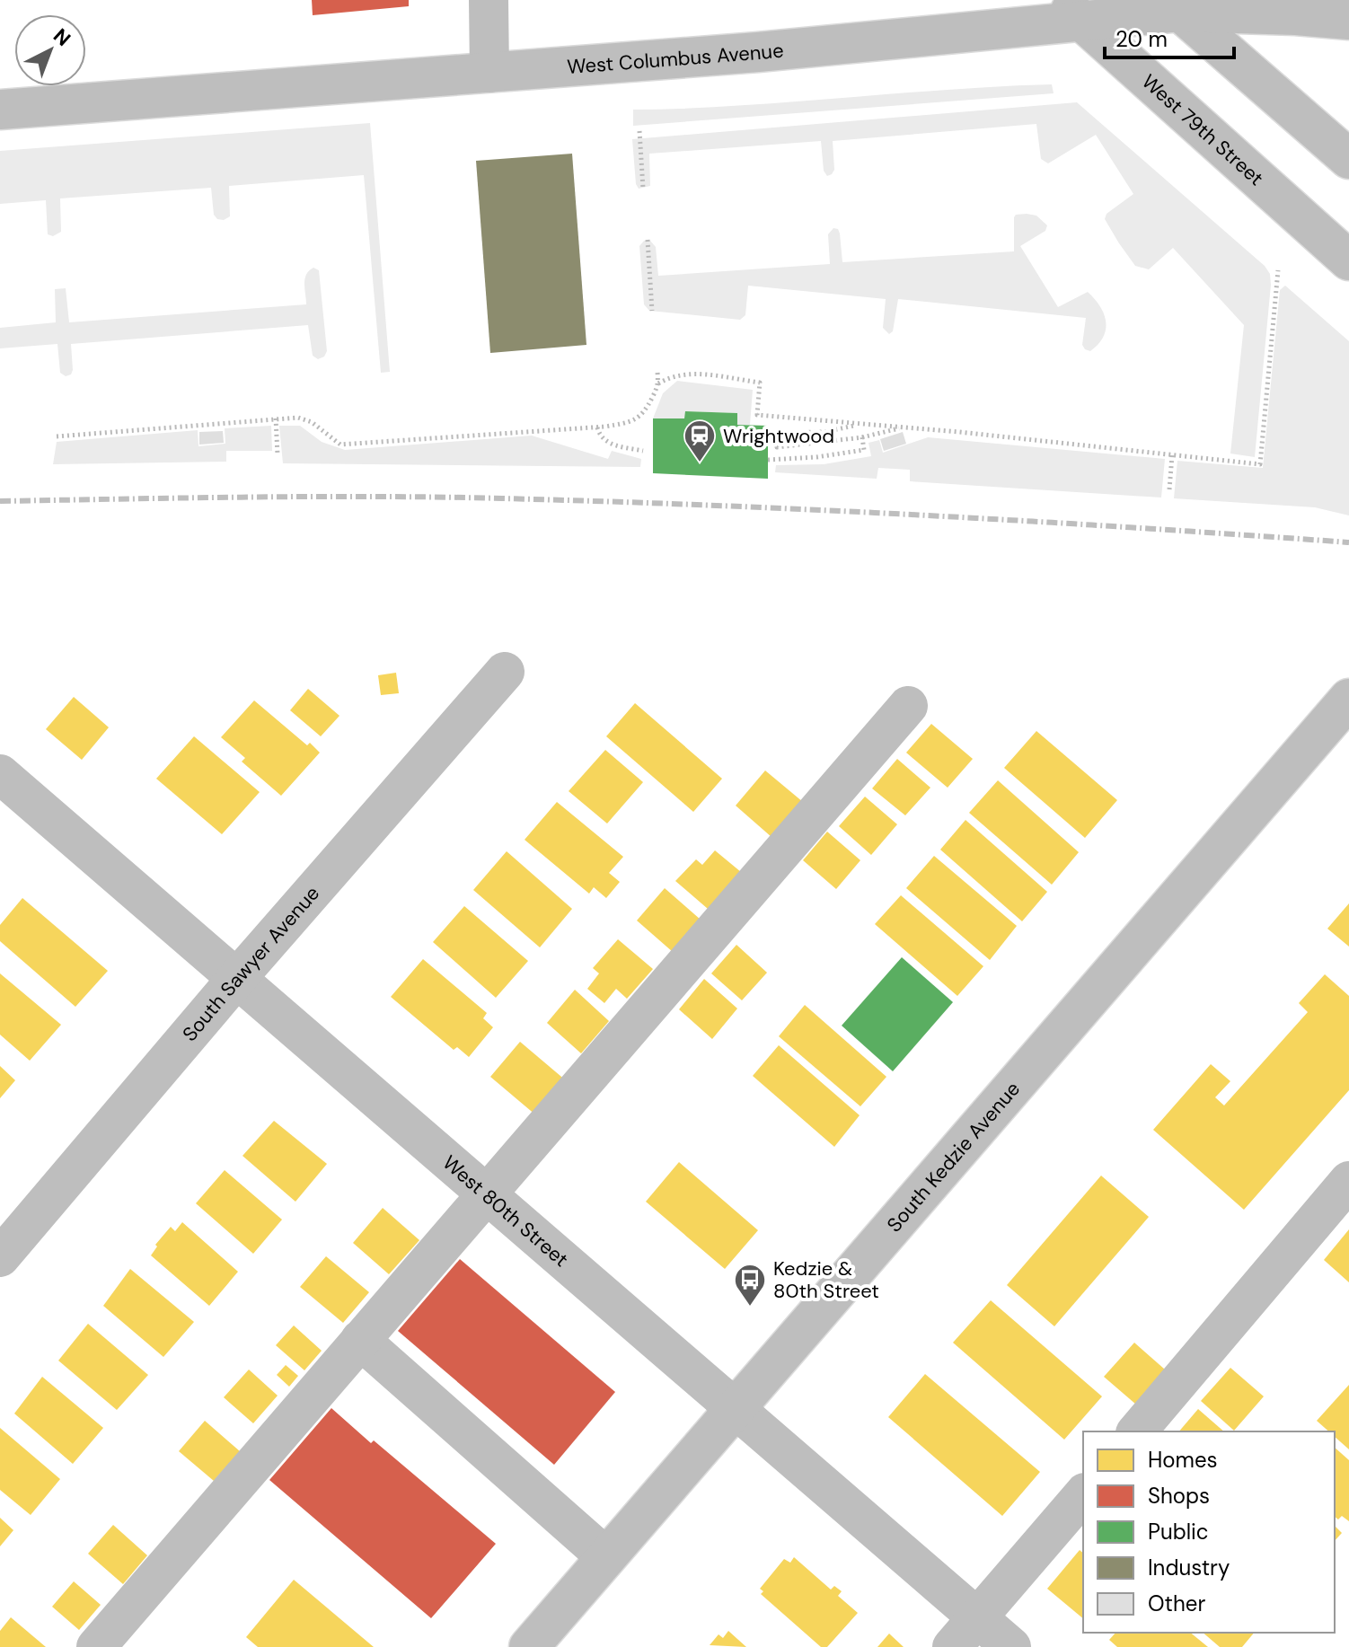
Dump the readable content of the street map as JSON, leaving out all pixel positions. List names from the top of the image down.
{
  "streets": {
    "main road": [
      "West Columbus Avenue",
      "West 79th Street",
      "South Sawyer Avenue",
      "South Kedzie Avenue",
      "West 80th Street"
    ]
  },
  "crossings": [
    ["West Columbus Avenue", "West 79th Street"],
    ["South Sawyer Avenue", "West 80th Street"],
    ["South Kedzie Avenue", "West 80th Street"]
  ],
  "places": {
    "station": ["Wrightwood"],
    "bus stop": ["Kedzie & 80th Street"]
  },
  "legend": [
    "Homes",
    "Shops",
    "Public",
    "Industry",
    "Other"
  ],
  "scale_bar": "20 m",
  "north": "top right"
}
